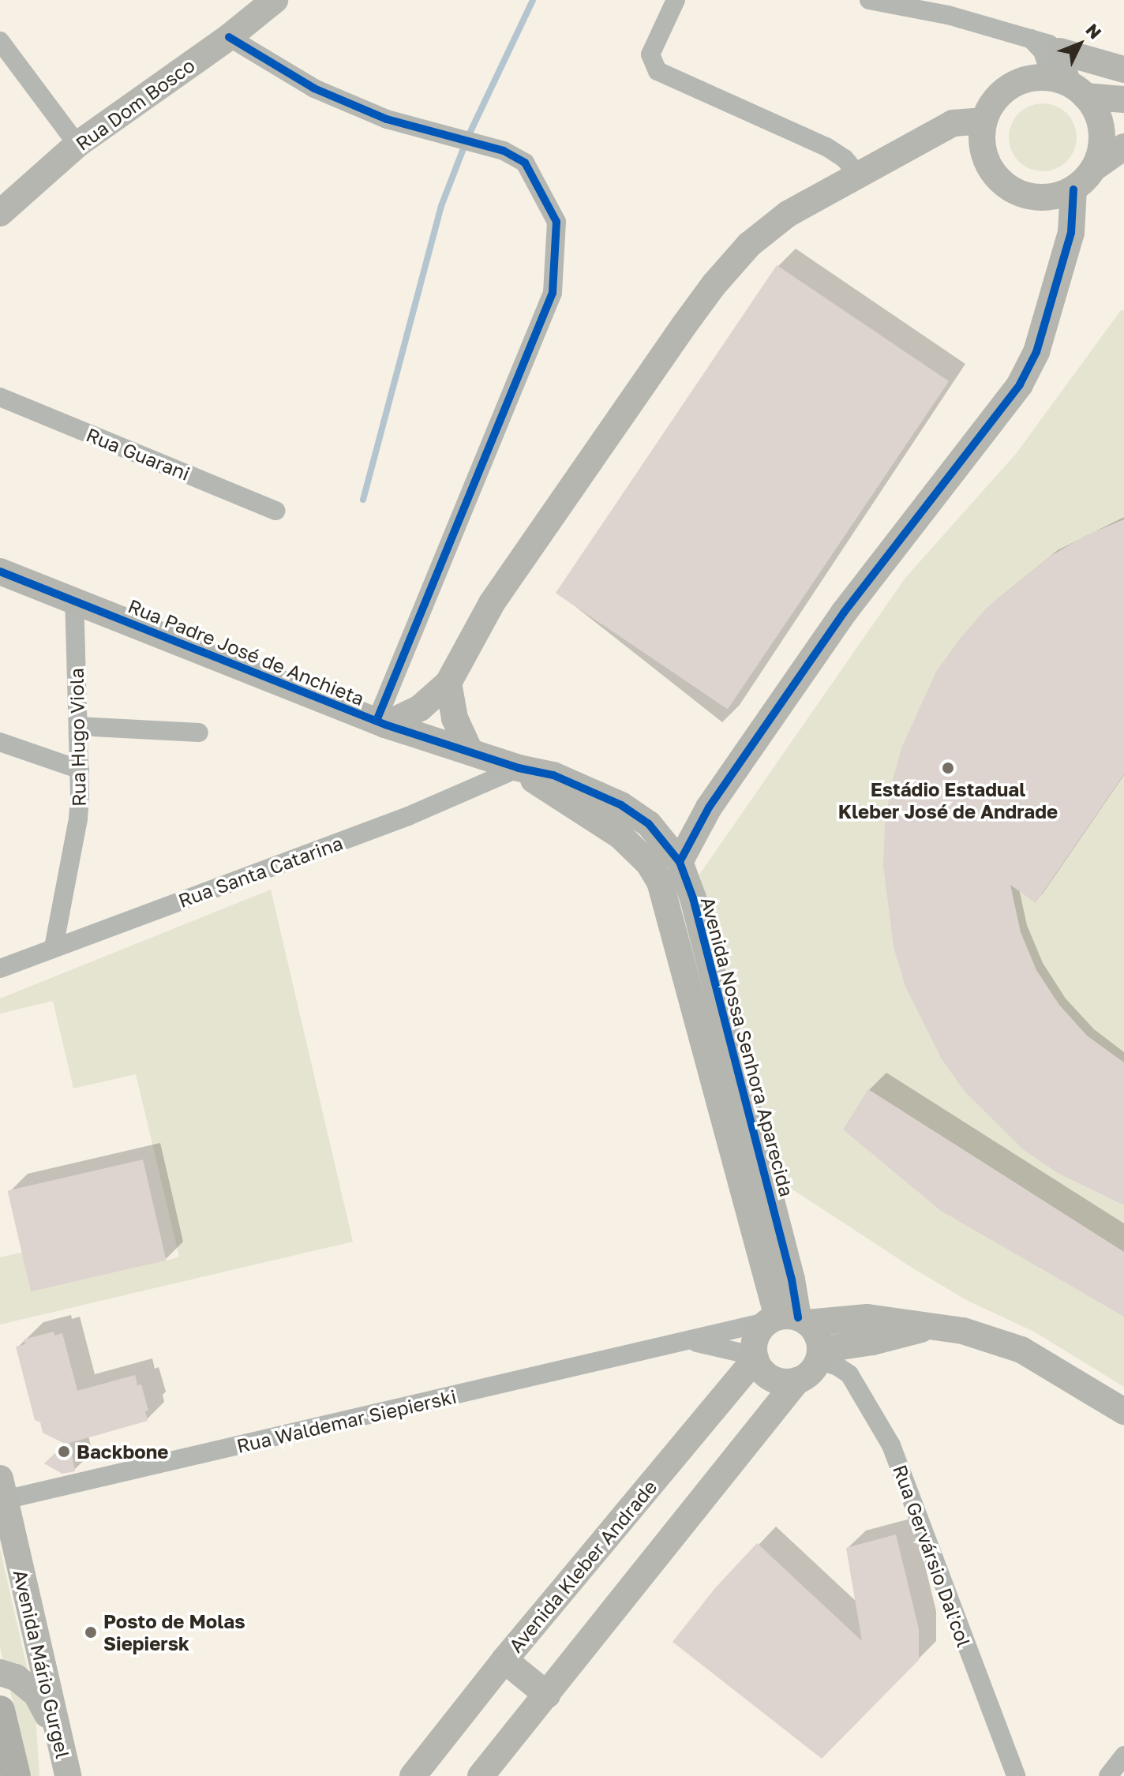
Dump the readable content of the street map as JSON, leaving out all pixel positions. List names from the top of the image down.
{
  "streets": {
    "street": [
      "Rua Dom Bosco",
      "Rua Guarani",
      "Rua Padre José de Anchieta",
      "Rua Hugo Viola",
      "Rua Santa Catarina",
      "Avenida Nossa Senhora Aparecida",
      "Rua Waldemar Siepierski",
      "Rua Gervársio Dal'col",
      "Avenida Kleber Andrade",
      "Avenida Mário Gurgel"
    ]
  },
  "crossings": [
    ["Rua Padre José de Anchieta", "Rua Hugo Viola"],
    ["Rua Padre José de Anchieta", "Rua Santa Catarina"],
    ["Rua Padre José de Anchieta", "Avenida Nossa Senhora Aparecida"],
    ["Rua Hugo Viola", "Rua Santa Catarina"],
    ["Rua Santa Catarina", "Avenida Nossa Senhora Aparecida"],
    ["Avenida Nossa Senhora Aparecida", "Rua Waldemar Siepierski"],
    ["Avenida Nossa Senhora Aparecida", "Rua Gervársio Dal'col"],
    ["Avenida Nossa Senhora Aparecida", "Avenida Kleber Andrade"],
    ["Rua Waldemar Siepierski", "Rua Gervársio Dal'col"],
    ["Rua Waldemar Siepierski", "Avenida Kleber Andrade"],
    ["Rua Waldemar Siepierski", "Avenida Mário Gurgel"],
    ["Rua Gervársio Dal'col", "Avenida Kleber Andrade"]
  ],
  "places": ["Estádio Estadual Kleber José de Andrade", "Backbone", "Posto de Molas Siepiersk"],
  "north": "top right"
}
